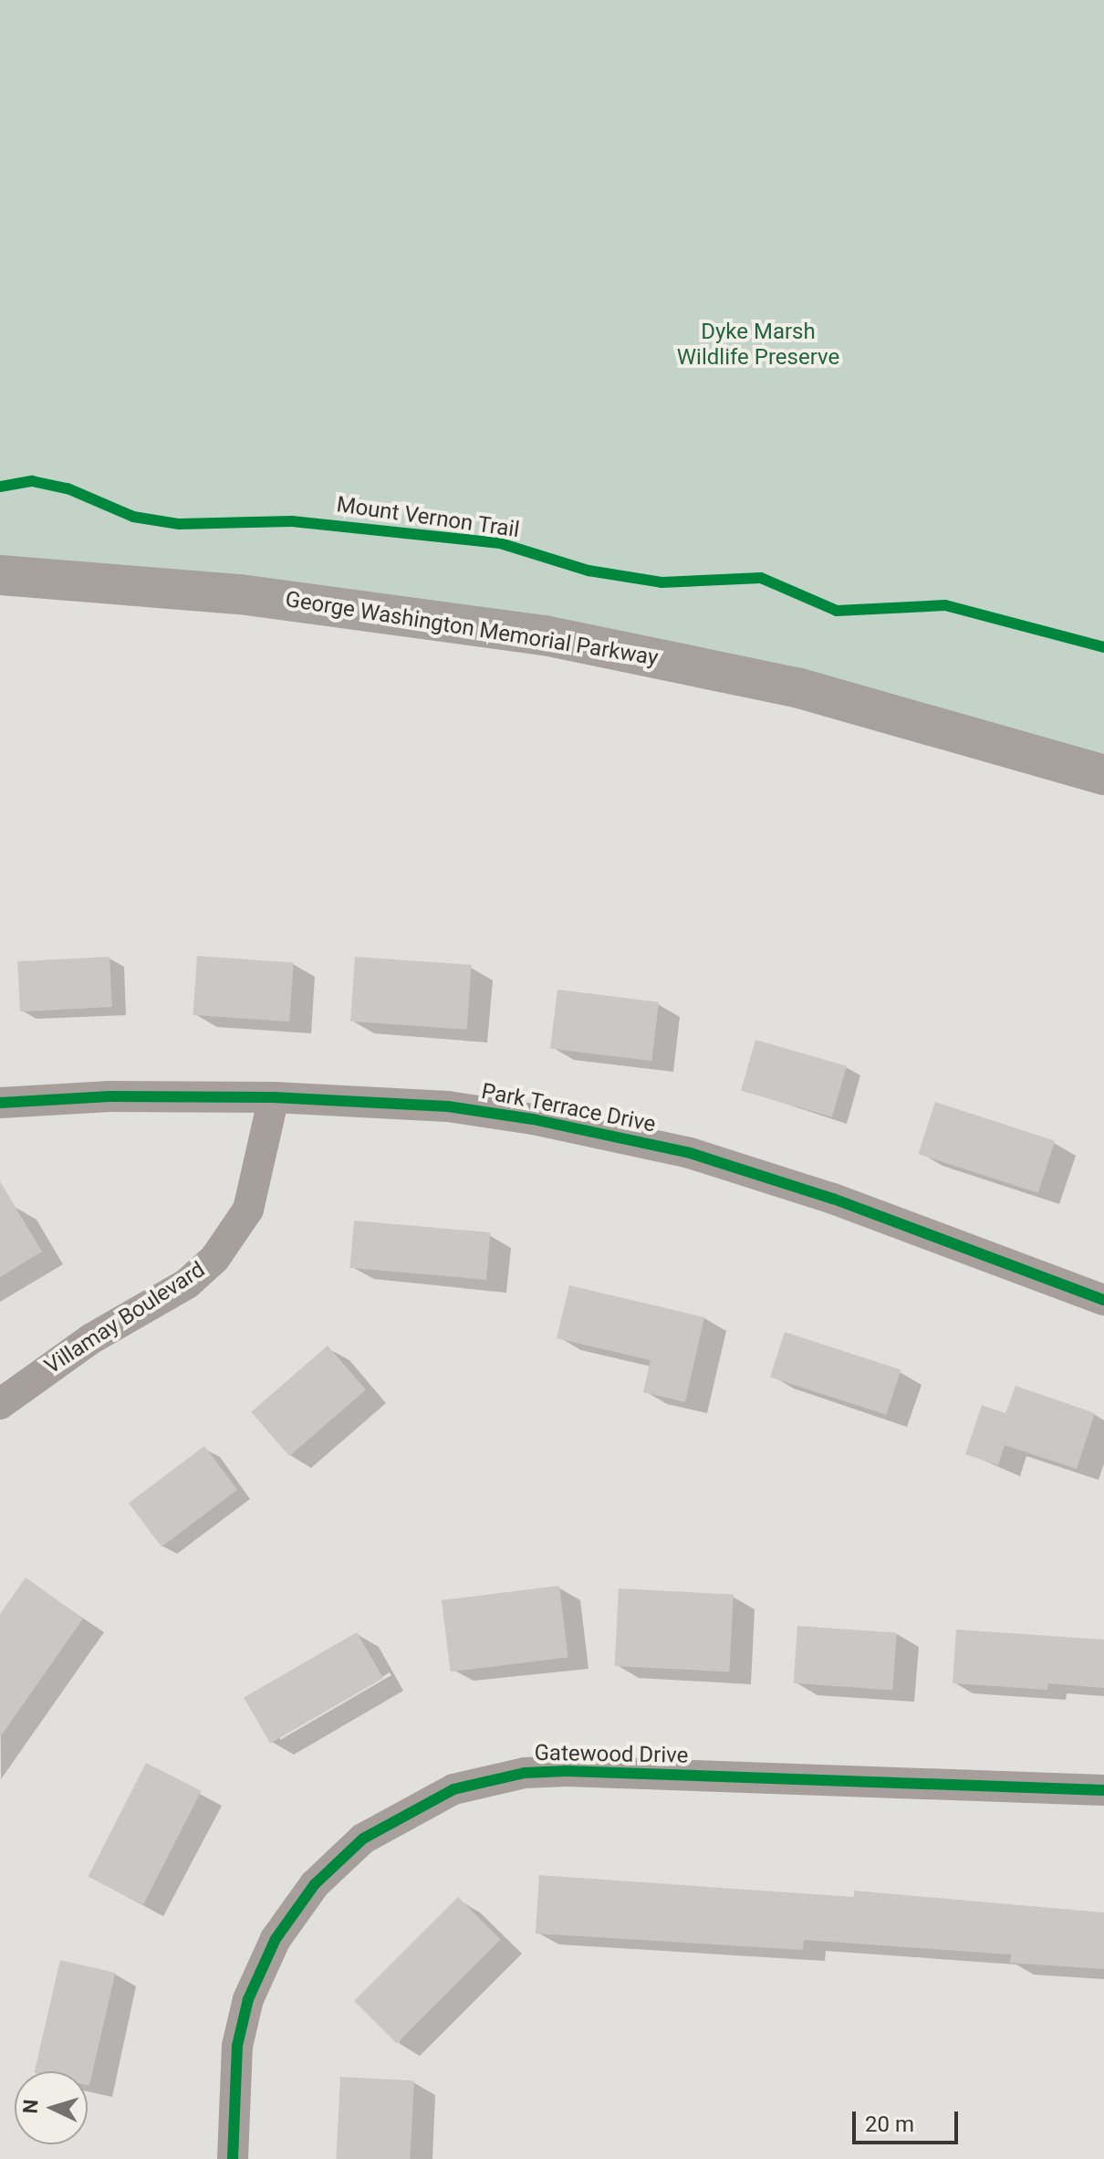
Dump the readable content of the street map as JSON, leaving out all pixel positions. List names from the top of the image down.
{
  "streets": {
    "main road": ["George Washington Memorial Parkway"],
    "street": ["Park Terrace Drive", "Villamay Boulevard", "Gatewood Drive"],
    "cycle path": ["Mount Vernon Trail"]
  },
  "crossings": [
    ["Park Terrace Drive", "Villamay Boulevard"]
  ],
  "parks": ["Dyke Marsh Wildlife Preserve"],
  "scale_bar": "20 m",
  "north": "left"
}
